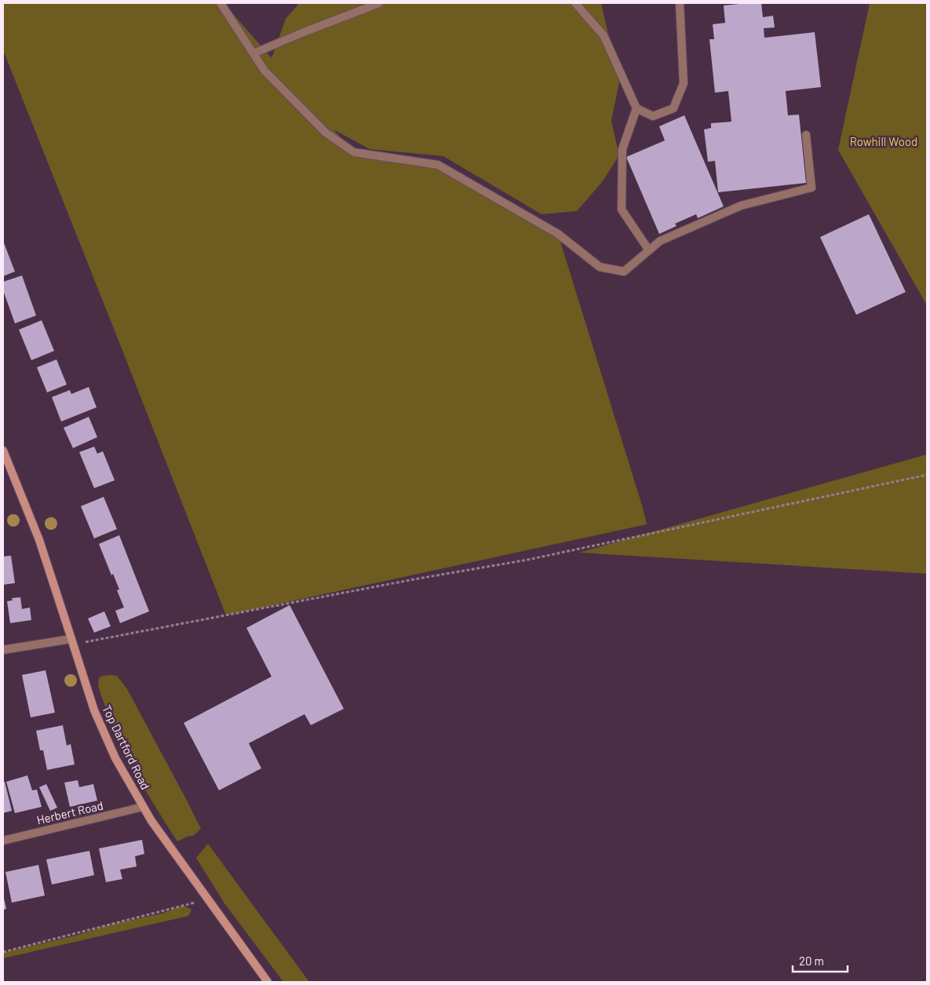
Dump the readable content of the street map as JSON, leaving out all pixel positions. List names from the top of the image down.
{
  "streets": {
    "main road": ["Top Dartford Road"],
    "street": ["Herbert Road"]
  },
  "crossings": [
    ["Top Dartford Road", "Herbert Road"]
  ],
  "parks": ["Rowhill Wood"],
  "scale_bar": "20 m"
}
